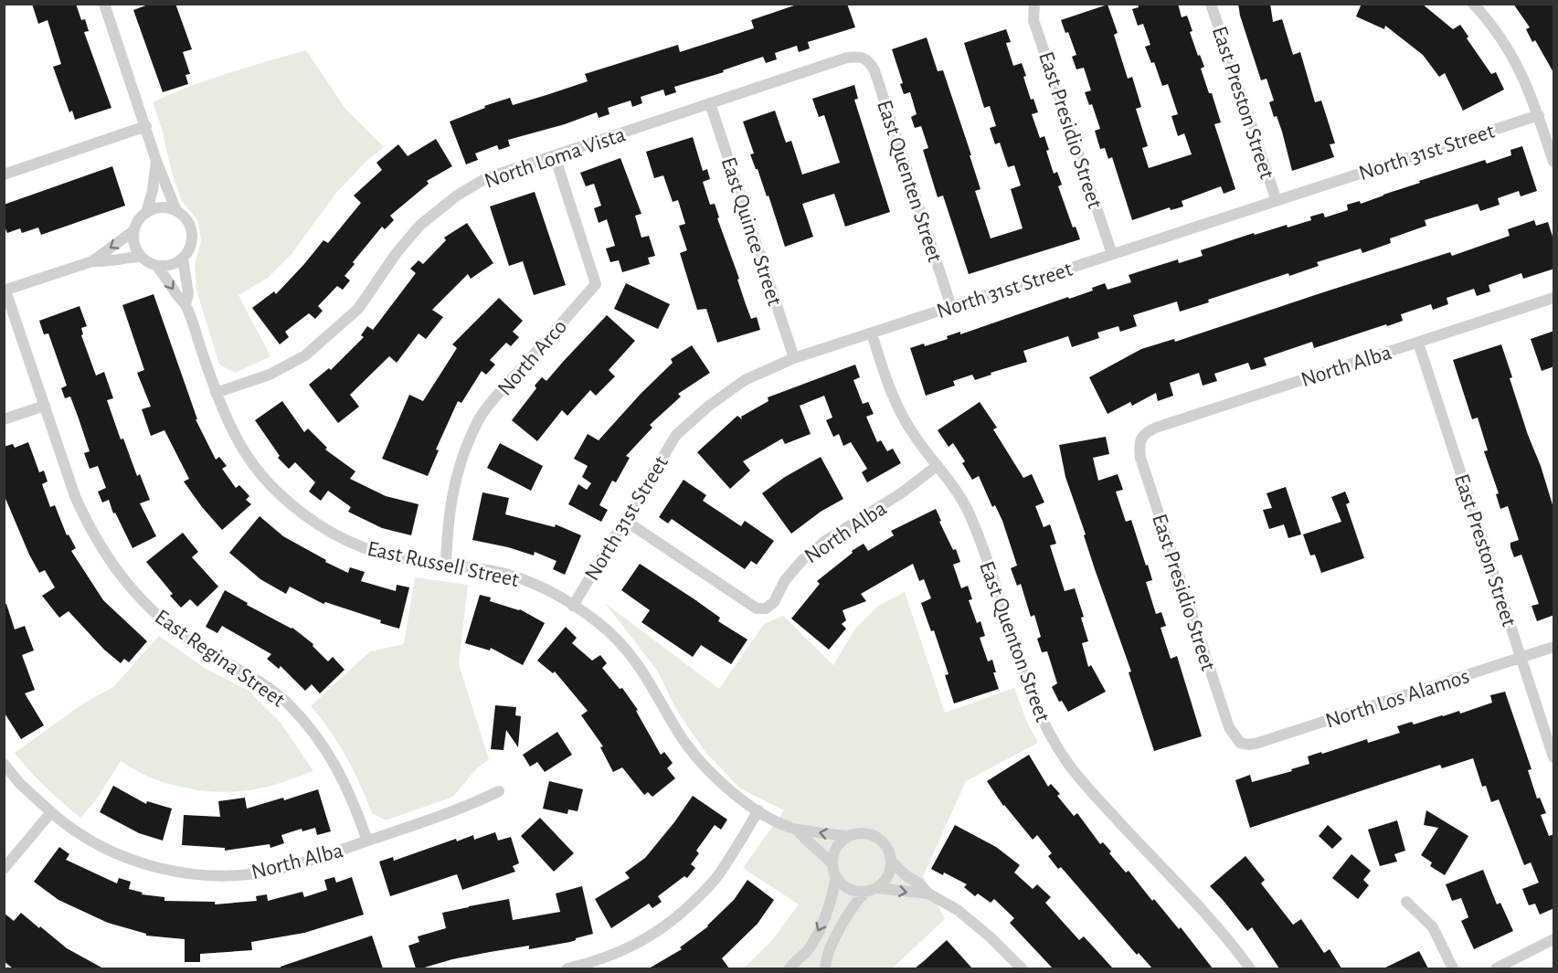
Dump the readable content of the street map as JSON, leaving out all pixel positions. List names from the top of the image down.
{
  "streets": {
    "street": [
      "East Preston Street",
      "East Presidio Street",
      "North 31st Street",
      "North Loma Vista",
      "East Quenten Street",
      "East Quince Street",
      "North Arco",
      "North Alba",
      "East Russell Street",
      "East Quenton Street",
      "East Regina Street",
      "North Los Alamos"
    ]
  },
  "crossings": [
    ["East Preston Street", "North 31st Street"],
    ["East Preston Street", "North Alba"],
    ["East Preston Street", "North Los Alamos"],
    ["East Presidio Street", "North 31st Street"],
    ["East Presidio Street", "North Alba"],
    ["East Presidio Street", "North Los Alamos"],
    ["North 31st Street", "East Quenten Street"],
    ["North 31st Street", "East Quince Street"],
    ["North 31st Street", "North Alba"],
    ["North 31st Street", "East Russell Street"],
    ["North 31st Street", "East Quenton Street"],
    ["North Loma Vista", "East Quenten Street"],
    ["North Loma Vista", "East Quince Street"],
    ["North Loma Vista", "North Arco"],
    ["North Loma Vista", "East Russell Street"],
    ["North Arco", "East Russell Street"],
    ["North Alba", "East Quenton Street"],
    ["North Alba", "East Regina Street"]
  ]
}
